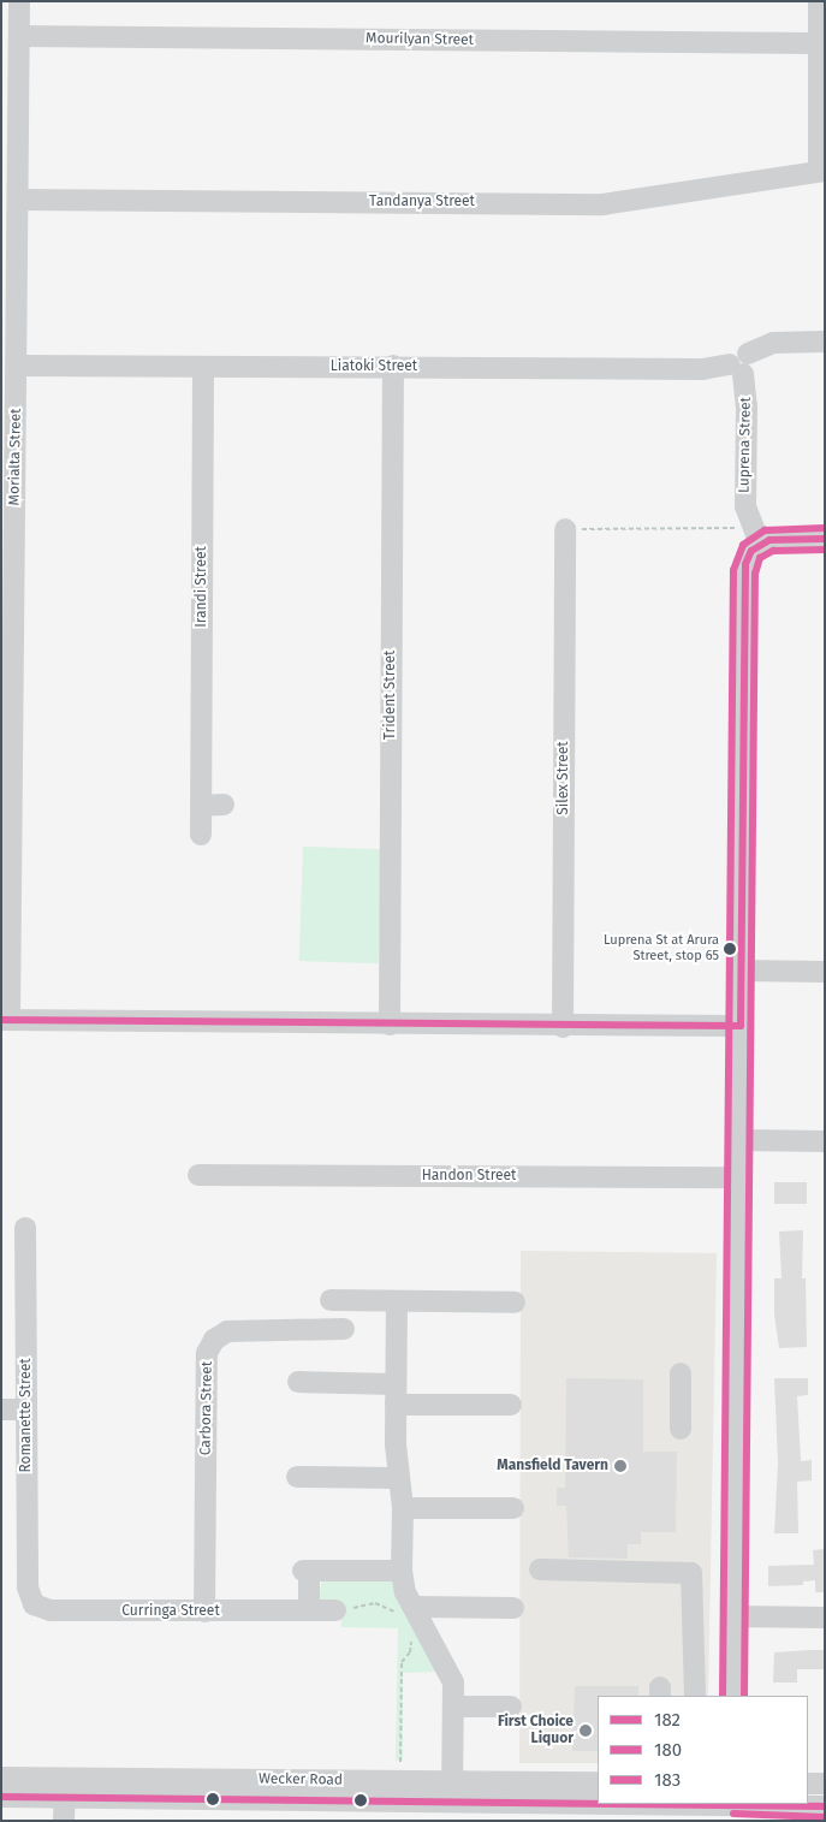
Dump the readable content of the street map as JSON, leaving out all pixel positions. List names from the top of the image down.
{
  "streets": {
    "street": [
      "Mourilyan Street",
      "Tandanya Street",
      "Liatoki Street",
      "Luprena Street",
      "Morialta Street",
      "Irandi Street",
      "Trident Street",
      "Silex Street",
      "Handon Street",
      "Carbora Street",
      "Romanette Street",
      "Curringa Street",
      "Wecker Road"
    ]
  },
  "crossings": [
    ["Mourilyan Street", "Morialta Street"],
    ["Tandanya Street", "Morialta Street"],
    ["Liatoki Street", "Luprena Street"],
    ["Liatoki Street", "Morialta Street"],
    ["Liatoki Street", "Irandi Street"],
    ["Liatoki Street", "Trident Street"],
    ["Carbora Street", "Curringa Street"],
    ["Romanette Street", "Curringa Street"]
  ],
  "places": ["Luprena St at Arura Street, stop 65", "Mansfield Tavern", "First Choice Liquor"],
  "lines": ["transit line 183", "transit line 182", "transit line 180"],
  "legend": ["182", "180", "183"]
}
